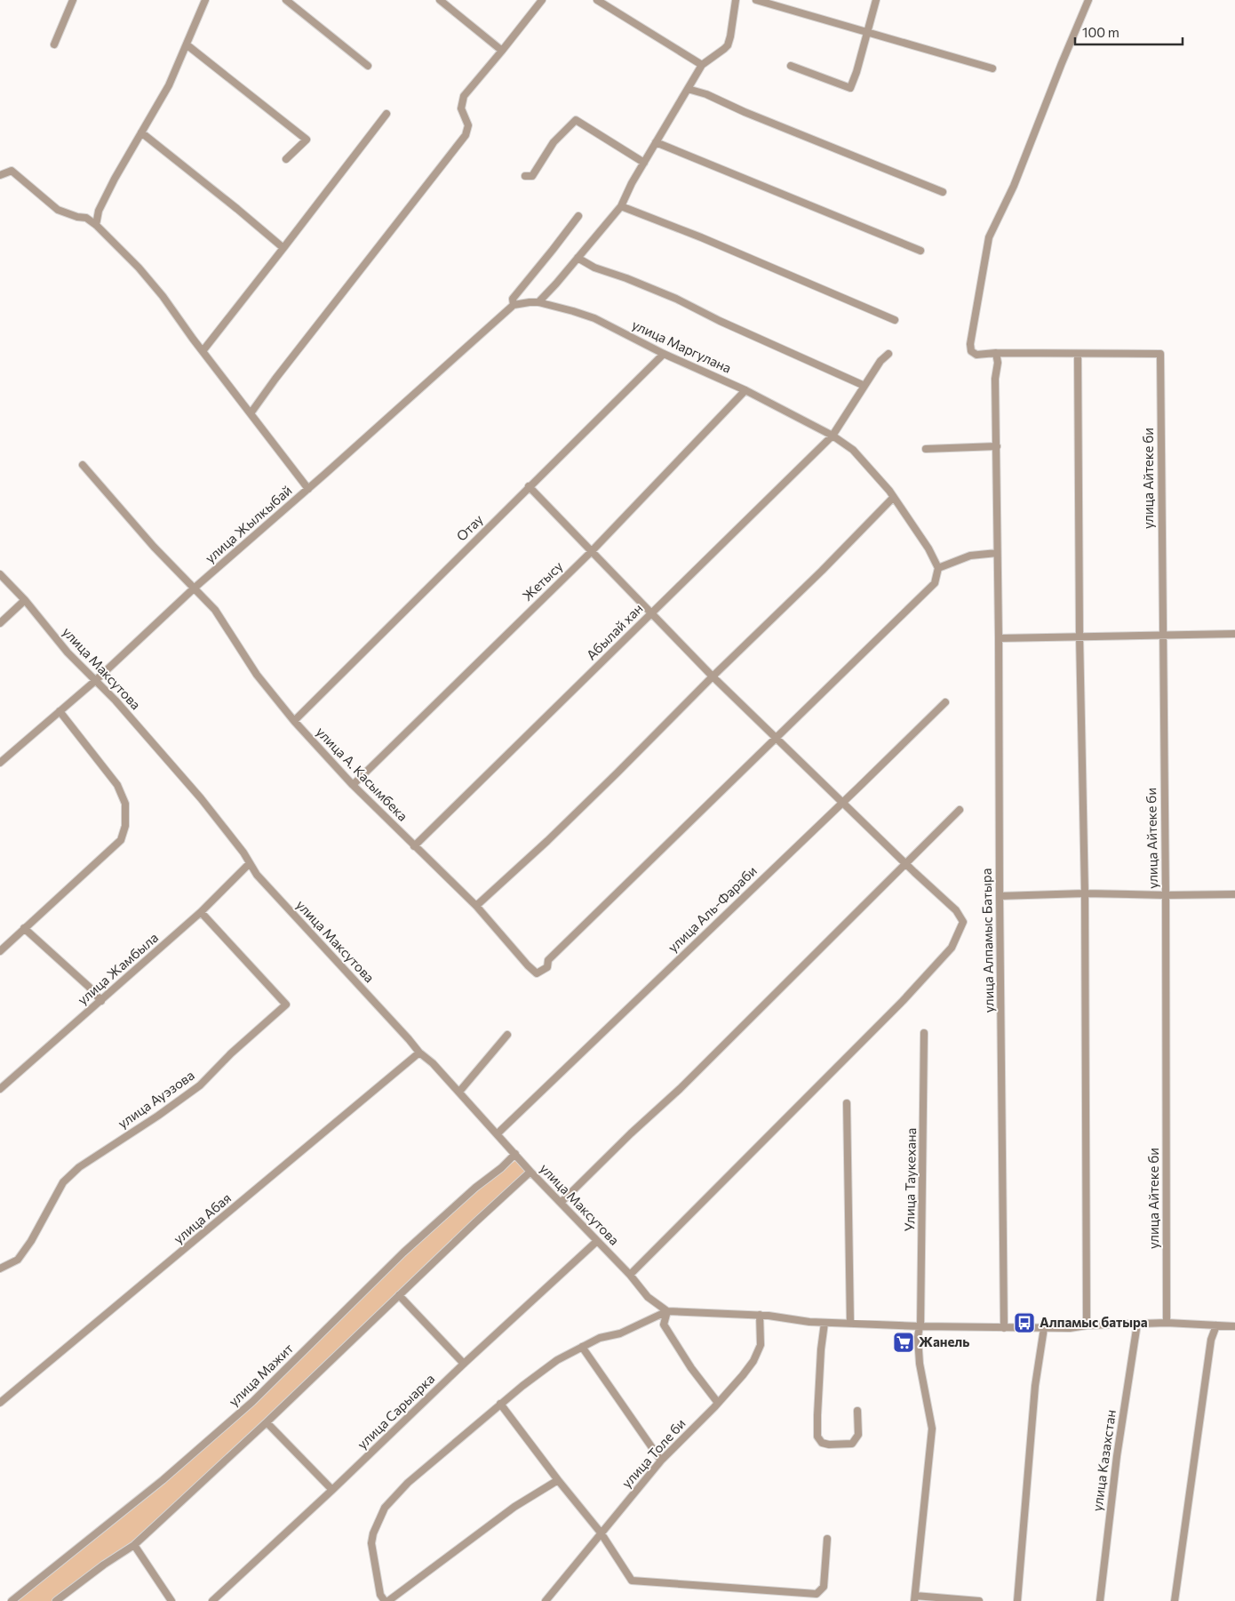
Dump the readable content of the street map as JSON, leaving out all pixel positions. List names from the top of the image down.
{
  "streets": {
    "street": [
      "улица Маргулана",
      "улица Айтеке би",
      "улица Жылкыбай",
      "Отау",
      "Жетысу",
      "Абылай хан",
      "улица Максутова",
      "улица А. Касымбека",
      "улица Аль-Фараби",
      "улица Алпамыс Батыра",
      "улица Жамбыла",
      "улица Ауэзова",
      "Улица Таукехана",
      "улица Абая",
      "улица Мажит",
      "улица Сарыарка",
      "улица Толе би",
      "улица Казахстан"
    ]
  },
  "crossings": [
    ["улица Маргулана", "улица Жылкыбай"],
    ["улица Маргулана", "Отау"],
    ["улица Маргулана", "Жетысу"],
    ["улица Маргулана", "Абылай хан"],
    ["улица Жылкыбай", "улица Максутова"],
    ["улица Жылкыбай", "улица А. Касымбека"],
    ["Отау", "улица А. Касымбека"],
    ["Жетысу", "улица А. Касымбека"],
    ["Абылай хан", "улица А. Касымбека"],
    ["улица Максутова", "улица Аль-Фараби"],
    ["улица Максутова", "улица Жамбыла"],
    ["улица Максутова", "улица Абая"],
    ["улица Максутова", "улица Мажит"],
    ["улица Максутова", "улица Сарыарка"],
    ["улица Жамбыла", "улица Ауэзова"]
  ],
  "places": {
    "bus stop": ["Алпамыс батыра"],
    "supermarket": ["Жанель"]
  },
  "scale_bar": "100 m"
}
